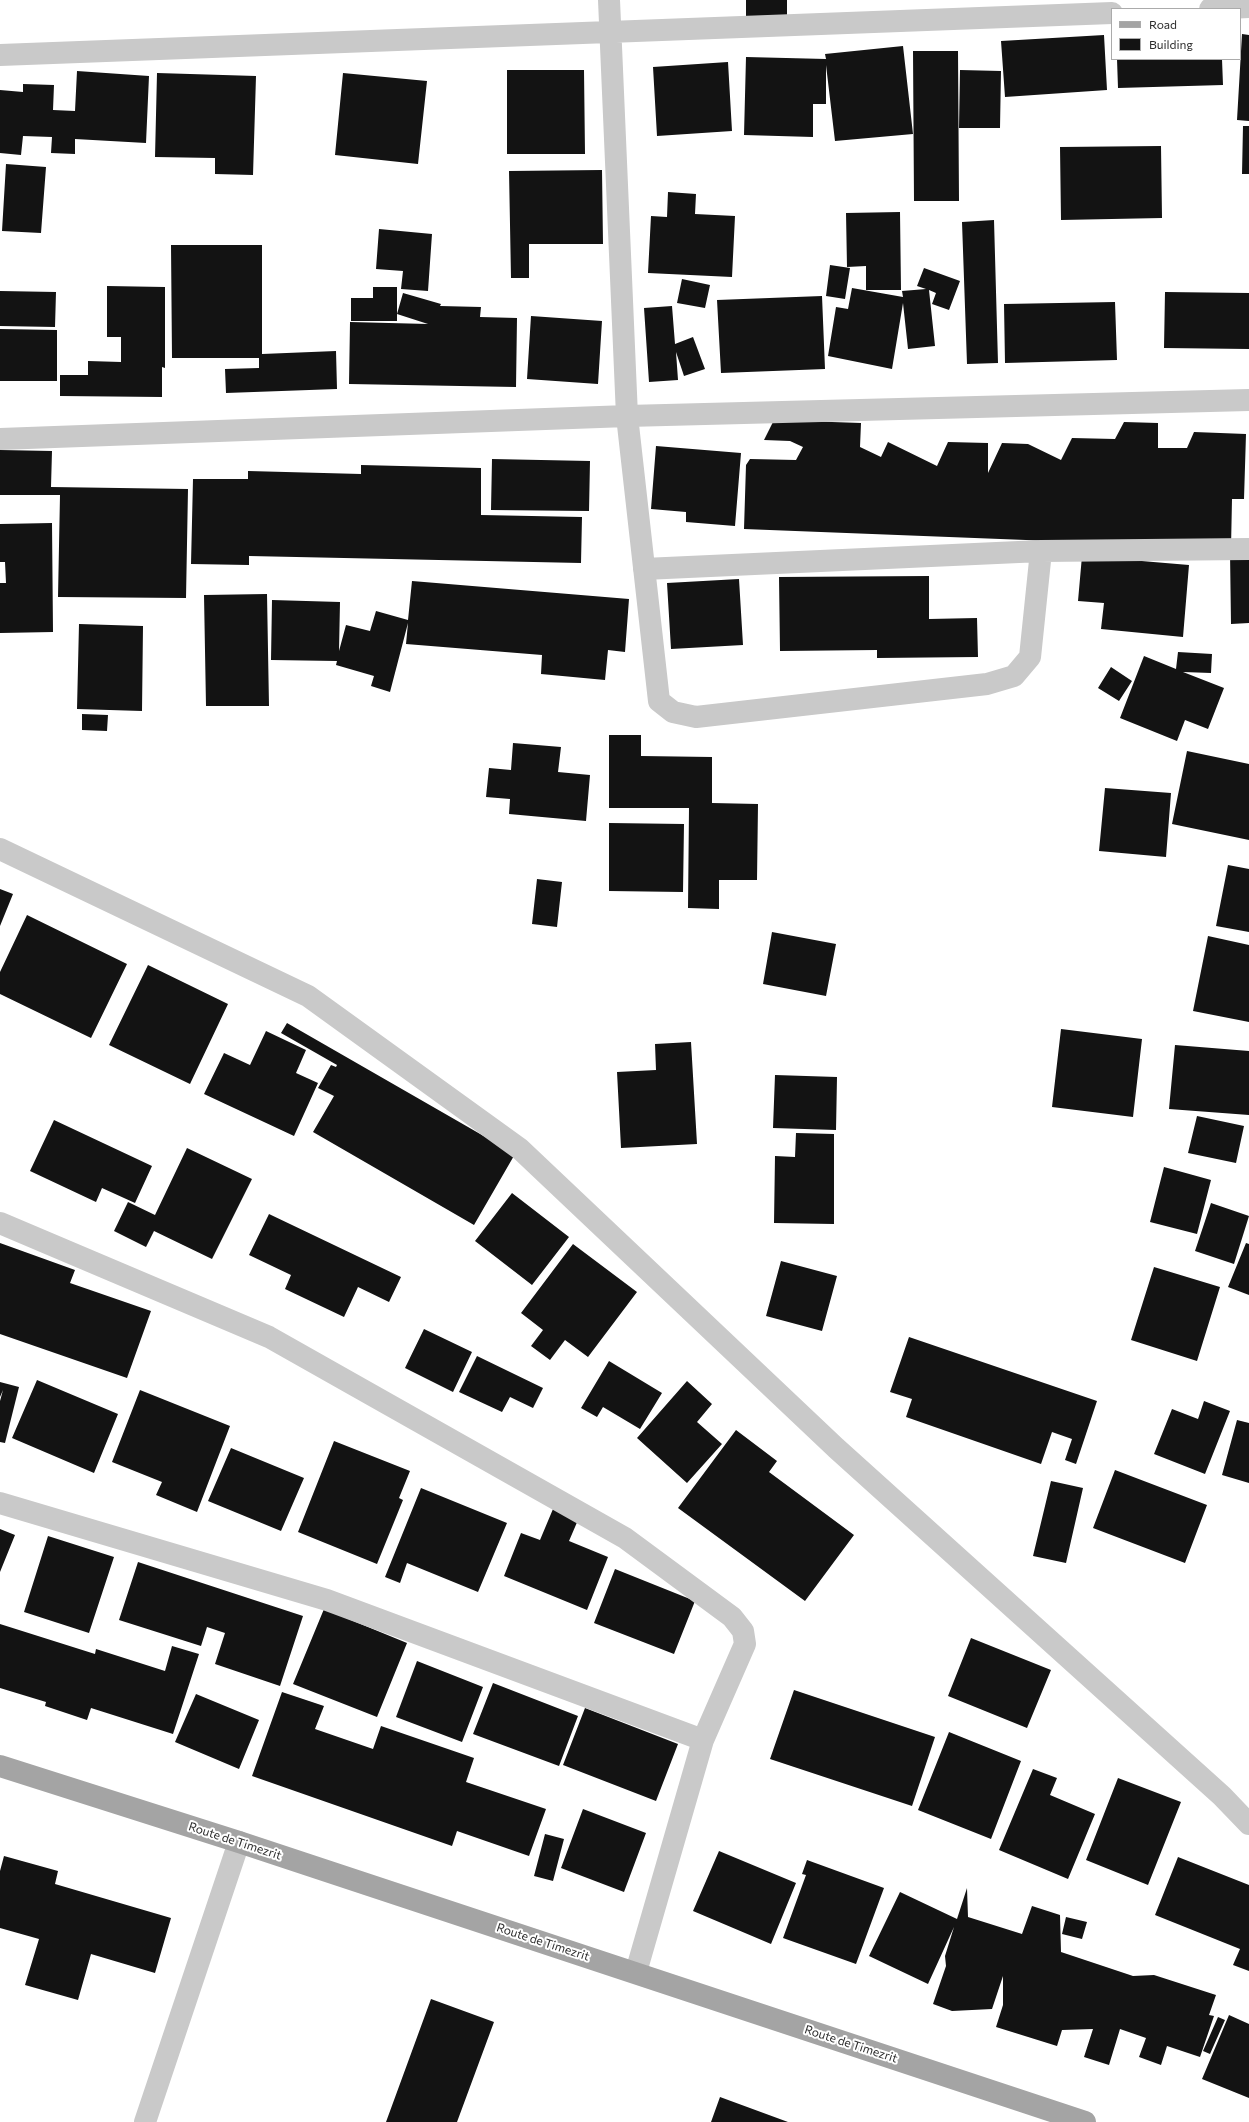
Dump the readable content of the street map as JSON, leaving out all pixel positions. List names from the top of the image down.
{
  "streets": {
    "main road": ["Route de Timezrit"]
  },
  "legend": ["Road", "Building"]
}
